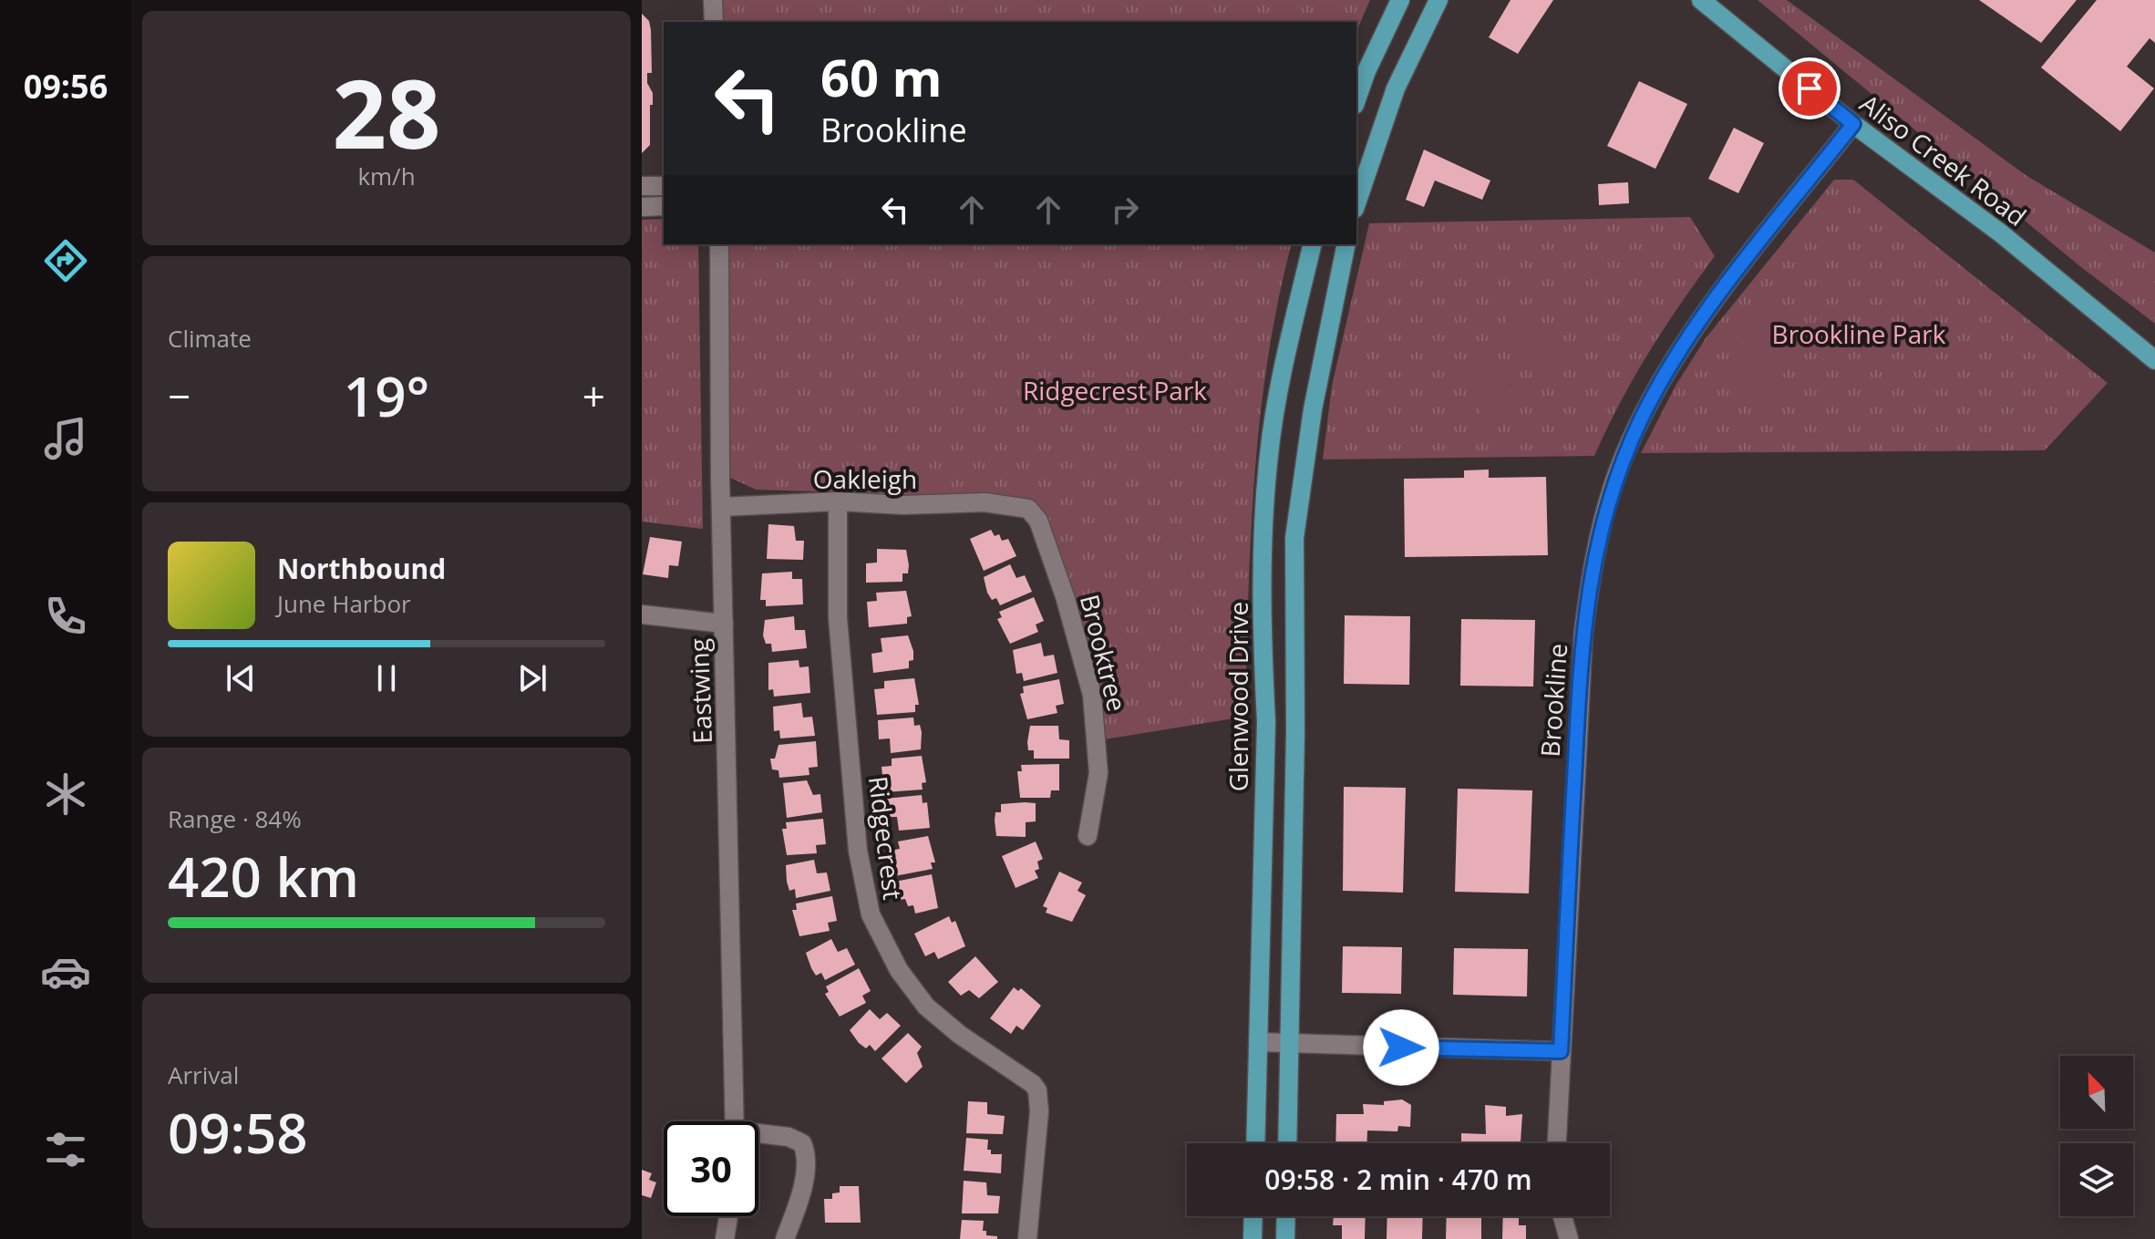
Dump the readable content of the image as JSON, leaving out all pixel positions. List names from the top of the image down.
{
  "streets": {
    "main road": ["Aliso Creek Road", "Glenwood Drive"],
    "street": [
      "Oakleigh",
      "Brooktree",
      "Eastwing",
      "Brookline",
      "Ridgecrest"
    ]
  },
  "crossings": [
    ["Aliso Creek Road", "Brookline"],
    ["Oakleigh", "Brooktree"],
    ["Oakleigh", "Eastwing"],
    ["Oakleigh", "Ridgecrest"]
  ],
  "parks": ["Brookline Park", "Ridgecrest Park"],
  "north": "top left",
  "page": {
    "tabs": "09:56",
    "tile": [
      ["28", "km/h"],
      "Climate",
      ["Range · 84%", "420 km"],
      ["Arrival", "09:58"]
    ],
    "turn": ["60 m", "Brookline"],
    "heat": ["−", "19°", "+"],
    "song": ["Northbound", "June Harbor"],
    "limit": "30",
    "trip": "09:58 · 2 min · 470 m"
  }
}
